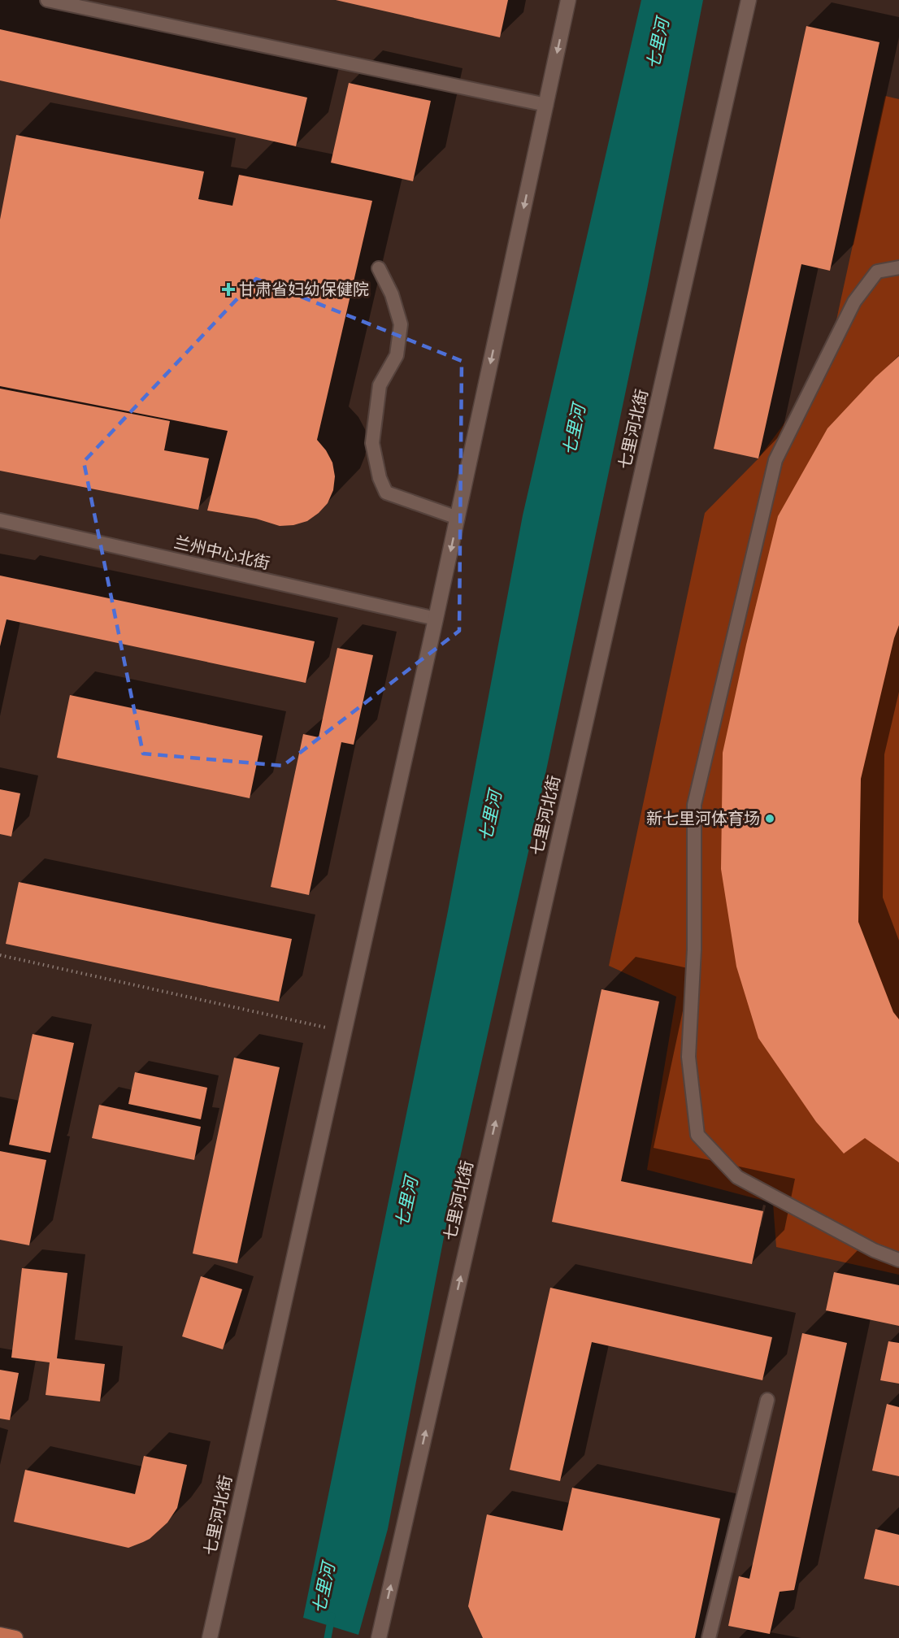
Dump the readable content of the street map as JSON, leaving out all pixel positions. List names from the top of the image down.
{
  "streets": {
    "street": ["七里河北街"],
    "lane": ["兰州中心北街"]
  },
  "crossings": [
    ["七里河北街", "兰州中心北街"]
  ],
  "water": ["七里河"],
  "places": {
    "health": ["甘肃省妇幼保健院"],
    "other": ["新七里河体育场"]
  }
}
